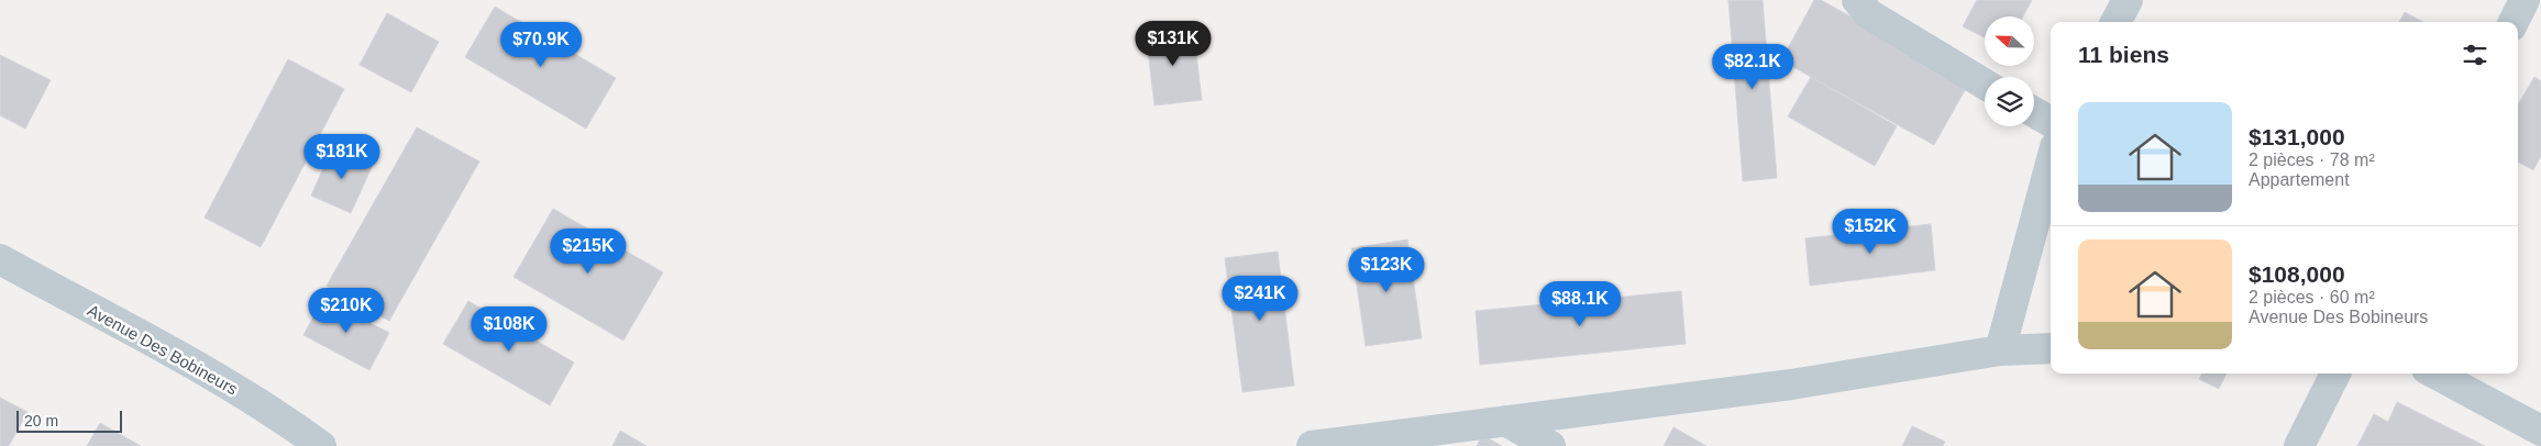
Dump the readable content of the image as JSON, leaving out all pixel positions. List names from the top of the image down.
{
  "streets": {
    "street": ["Avenue Des Bobineurs"]
  },
  "scale_bar": "20 m",
  "north": "left",
  "page": {
    "price": [
      "$131K",
      "$70.9K",
      "$82.1K",
      "$181K",
      "$152K",
      "$215K",
      "$123K",
      "$241K",
      "$88.1K",
      "$210K",
      "$108K"
    ],
    "heading": "11 biens",
    "list": [
      {
        "name": "$131,000",
        "note": "2 pièces · 78 m² · Appartement"
      },
      {
        "name": "$108,000",
        "note": "2 pièces · 60 m² · Avenue Des Bobineurs"
      }
    ],
    "scale": "20 m"
  }
}
